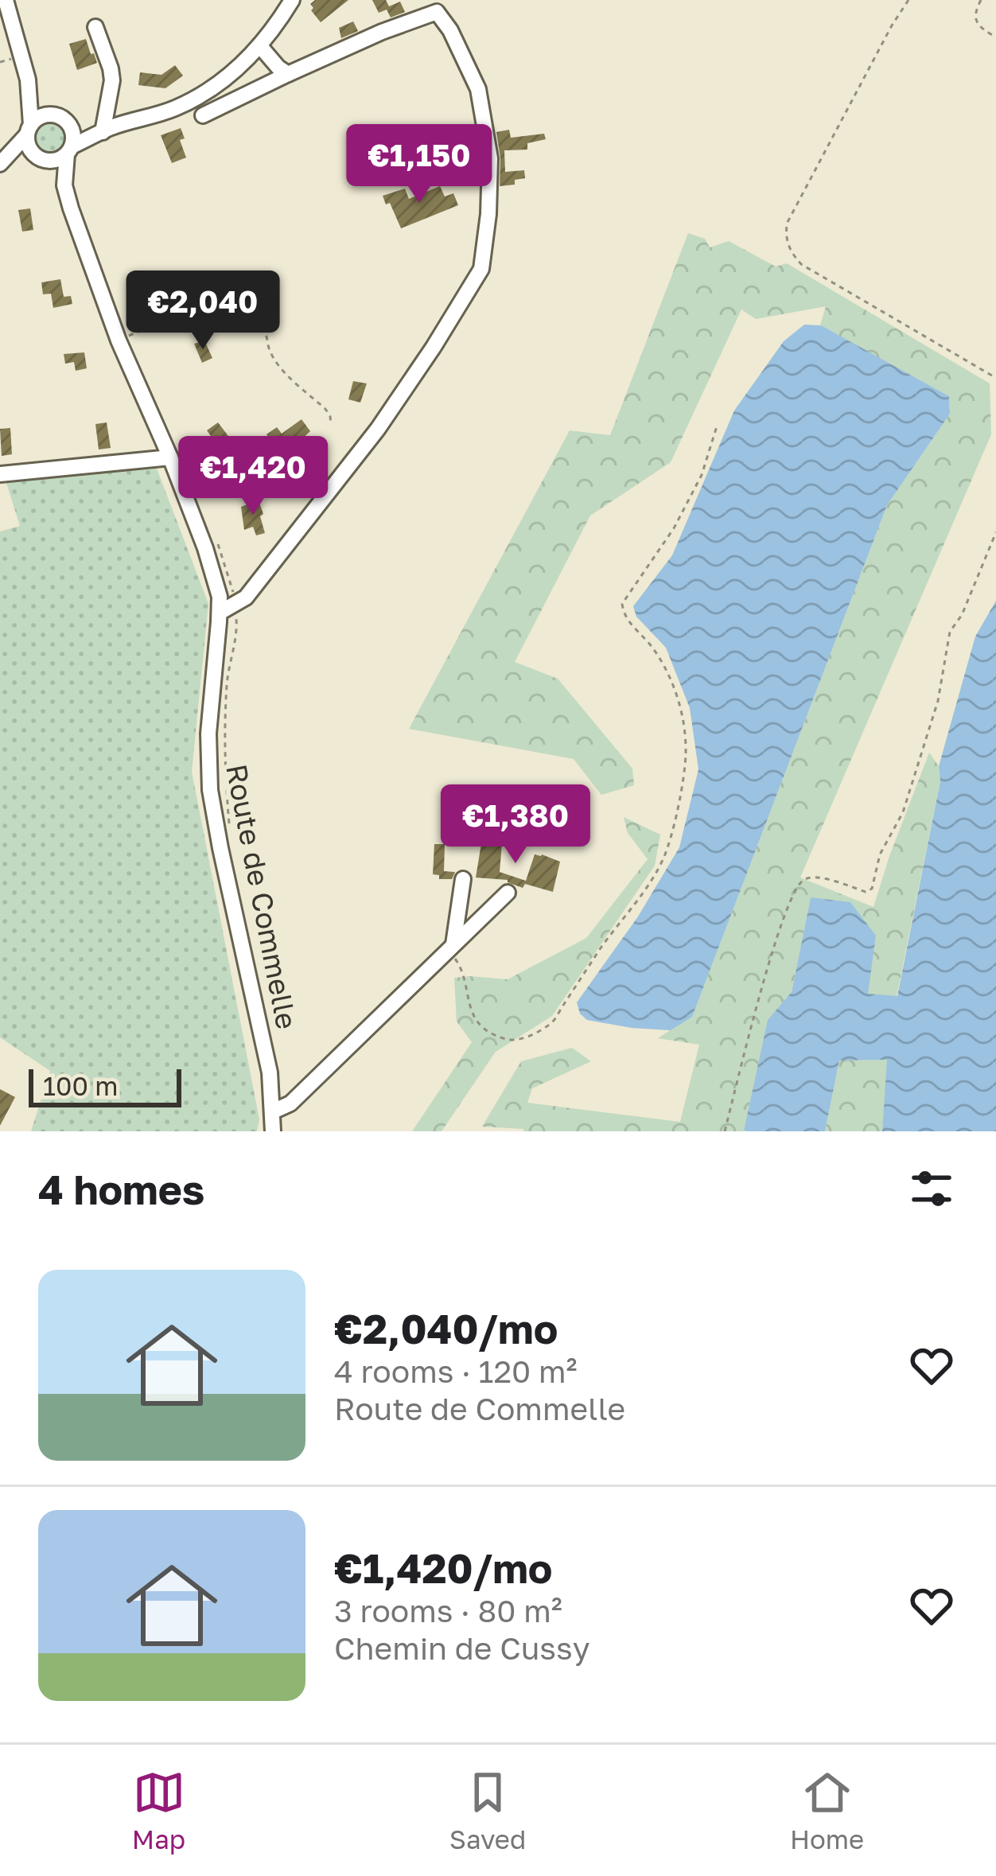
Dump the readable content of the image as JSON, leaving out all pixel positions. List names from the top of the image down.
{
  "streets": {
    "street": ["Route de Commelle"]
  },
  "scale_bar": "100 m",
  "page": {
    "price": [
      "€1,150",
      "€2,040",
      "€1,420",
      "€1,380"
    ],
    "scale": "100 m",
    "heading": "4 homes",
    "list": [
      {
        "name": "€2,040/mo",
        "note": "4 rooms · 120 m² · Route de Commelle"
      },
      {
        "name": "€1,420/mo",
        "note": "3 rooms · 80 m² · Chemin de Cussy"
      }
    ],
    "tabs": ["Map", "Saved", "Home"]
  }
}
